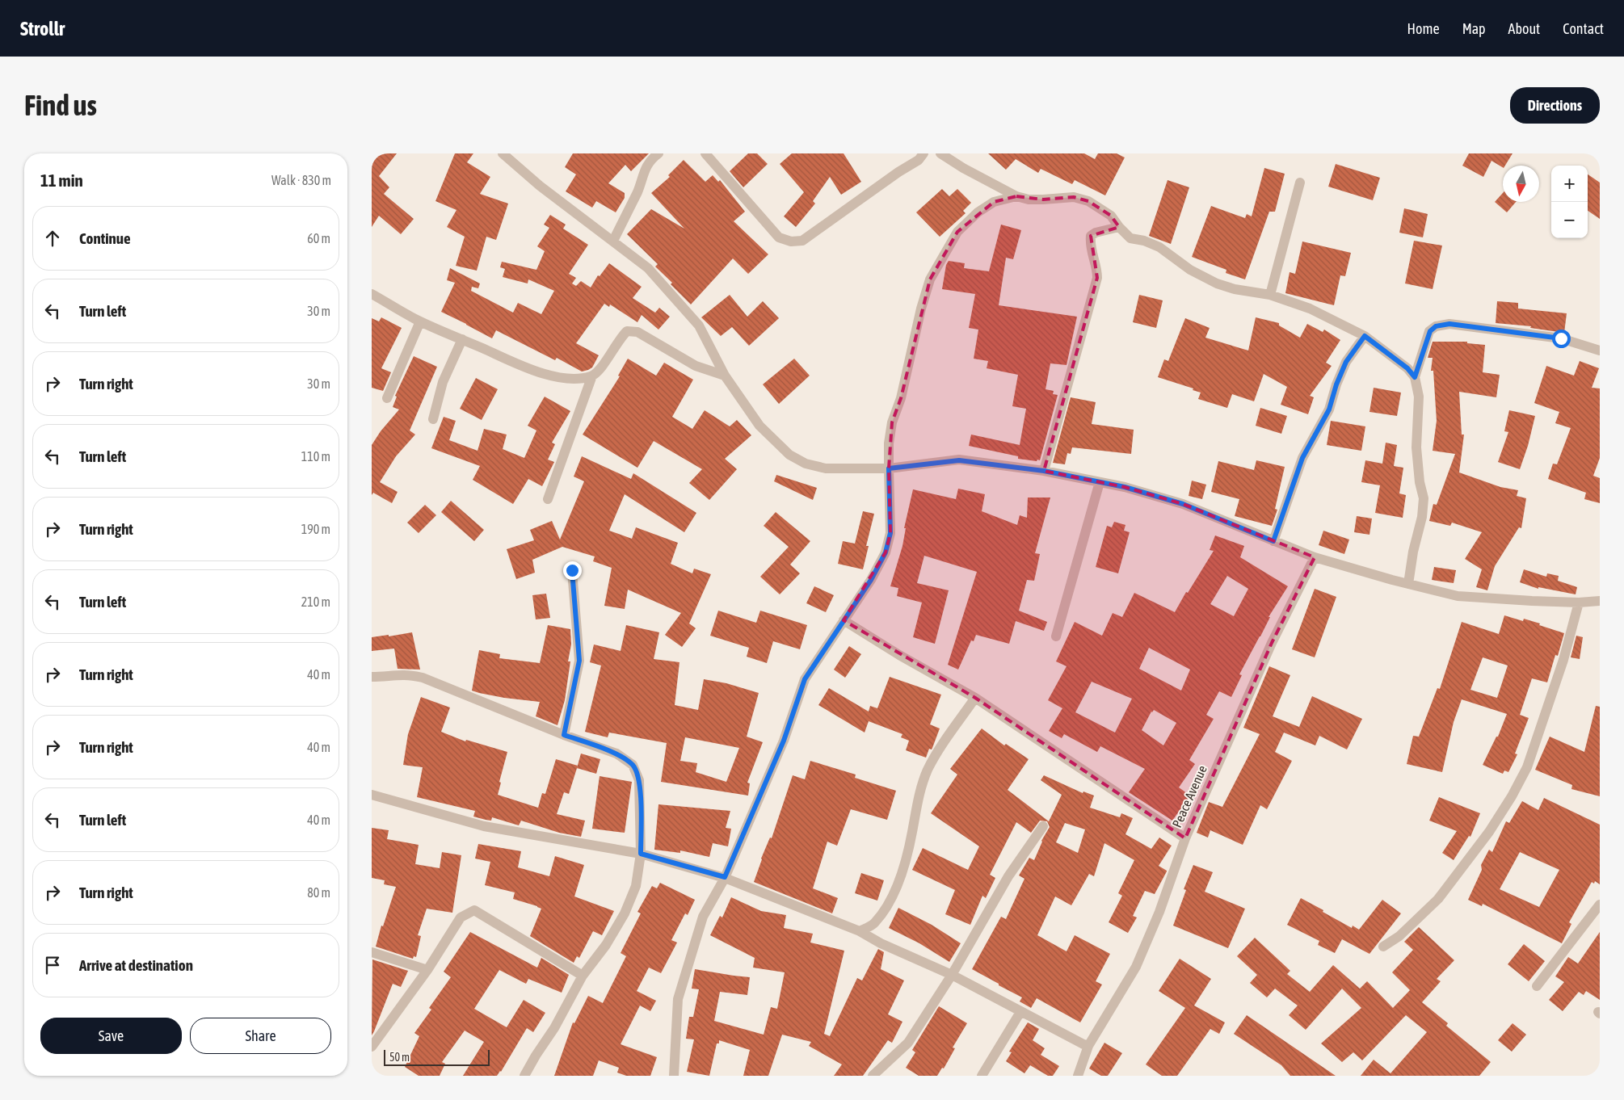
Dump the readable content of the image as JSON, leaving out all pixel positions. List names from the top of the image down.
{
  "streets": {
    "street": ["Peace Avenue"]
  },
  "scale_bar": "50 m",
  "north": "bottom",
  "page": {
    "header": "Strollr",
    "nav": [
      "Home",
      "Map",
      "About",
      "Contact"
    ],
    "buttons": [
      "Directions",
      ["Save", "Share"]
    ],
    "title": "Find us",
    "heading": ["11 min", "Walk · 830 m"],
    "map_buttons": ["+", "−"],
    "list": [
      ["Continue", "60 m"],
      ["Turn left", "30 m"],
      ["Turn right", "30 m"],
      ["Turn left", "110 m"],
      ["Turn right", "190 m"],
      ["Turn left", "210 m"],
      ["Turn right", "40 m"],
      ["Turn right", "40 m"],
      ["Turn left", "40 m"],
      ["Turn right", "80 m"],
      "Arrive at destination"
    ],
    "scale": "50 m"
  }
}
